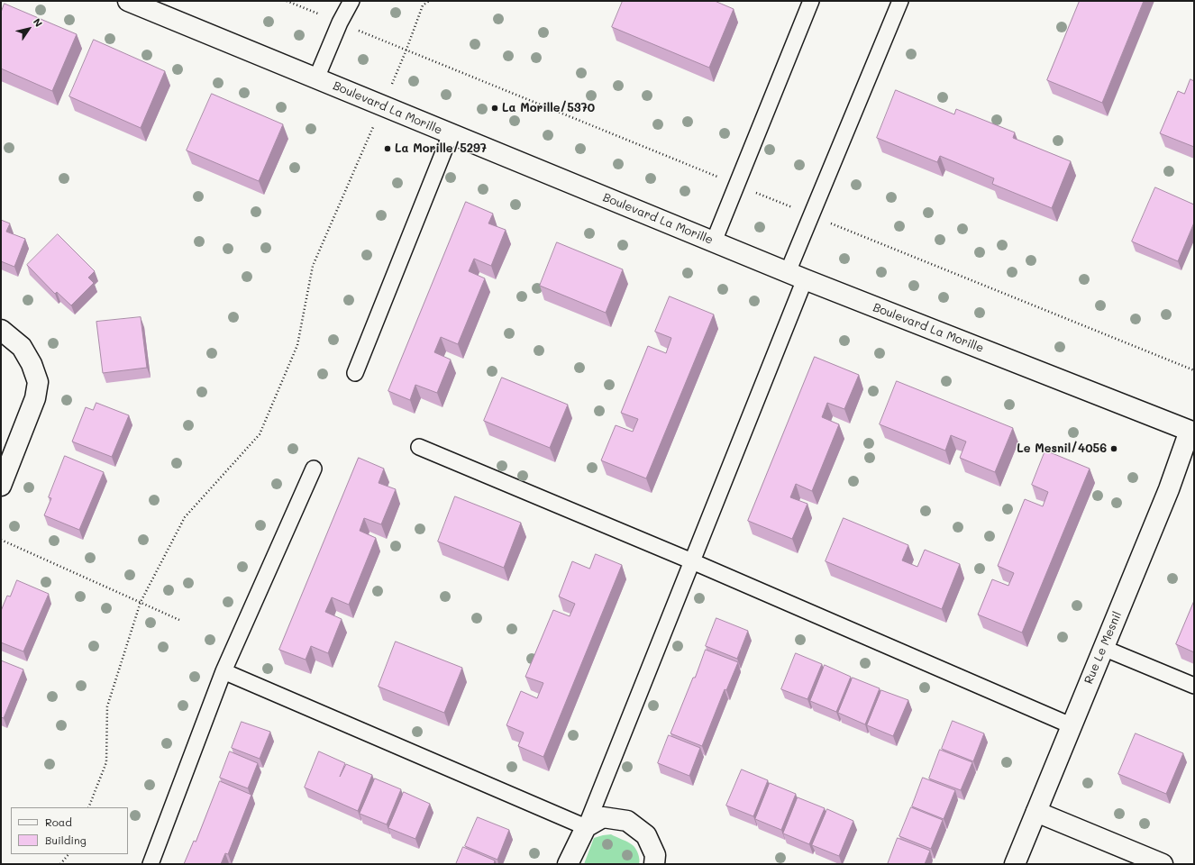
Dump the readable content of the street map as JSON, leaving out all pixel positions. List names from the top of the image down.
{
  "streets": {
    "street": ["Boulevard La Morille", "Rue Le Mesnil"]
  },
  "crossings": [
    ["Boulevard La Morille", "Rue Le Mesnil"]
  ],
  "places": ["La Morille/5370", "La Morille/5297", "Le Mesnil/4056"],
  "legend": ["Road", "Building"],
  "north": "top right"
}
